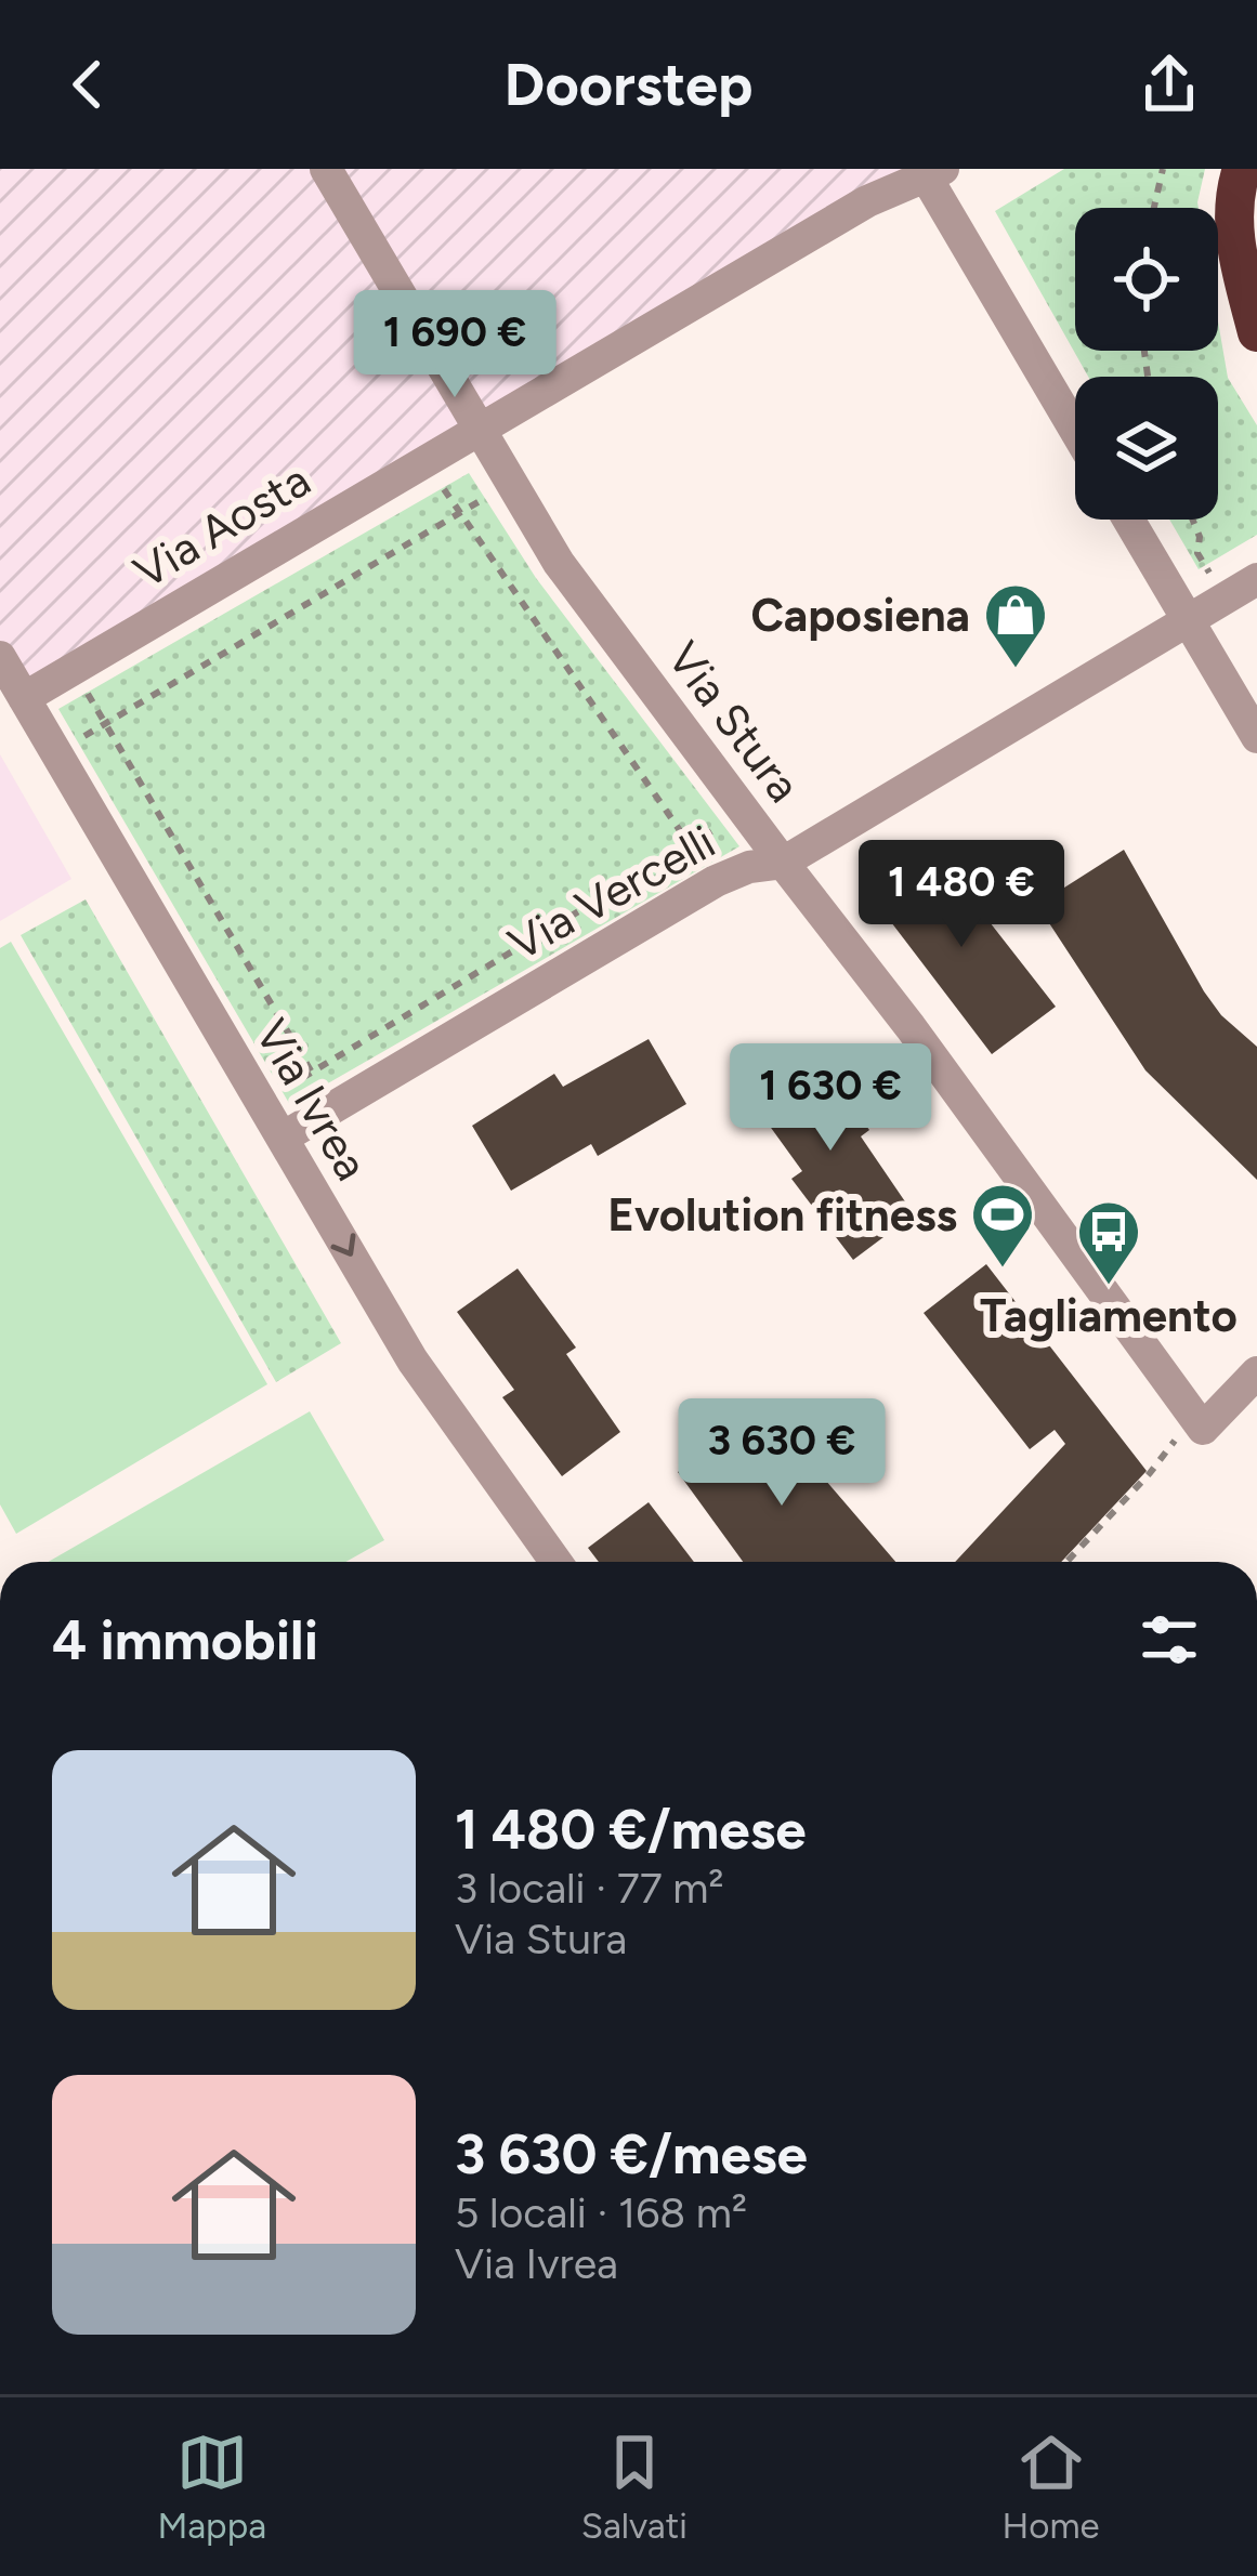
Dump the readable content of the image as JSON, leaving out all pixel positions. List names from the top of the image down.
{
  "streets": {
    "street": [
      "Via Aosta",
      "Via Stura",
      "Via Vercelli",
      "Via Ivrea"
    ]
  },
  "crossings": [
    ["Via Aosta", "Via Stura"],
    ["Via Aosta", "Via Ivrea"],
    ["Via Stura", "Via Vercelli"],
    ["Via Vercelli", "Via Ivrea"]
  ],
  "one_way": ["Via Ivrea"],
  "places": {
    "shop": ["Caposiena"],
    "sports": ["Evolution fitness"],
    "bus stop": ["Tagliamento"]
  },
  "page": {
    "header": "Doorstep",
    "price": [
      "1 690 €",
      "1 480 €",
      "1 630 €",
      "3 630 €"
    ],
    "heading": "4 immobili",
    "list": [
      {
        "name": "1 480 €/mese",
        "note": "3 locali · 77 m² · Via Stura"
      },
      {
        "name": "3 630 €/mese",
        "note": "5 locali · 168 m² · Via Ivrea"
      }
    ],
    "tabs": ["Mappa", "Salvati", "Home"]
  }
}
